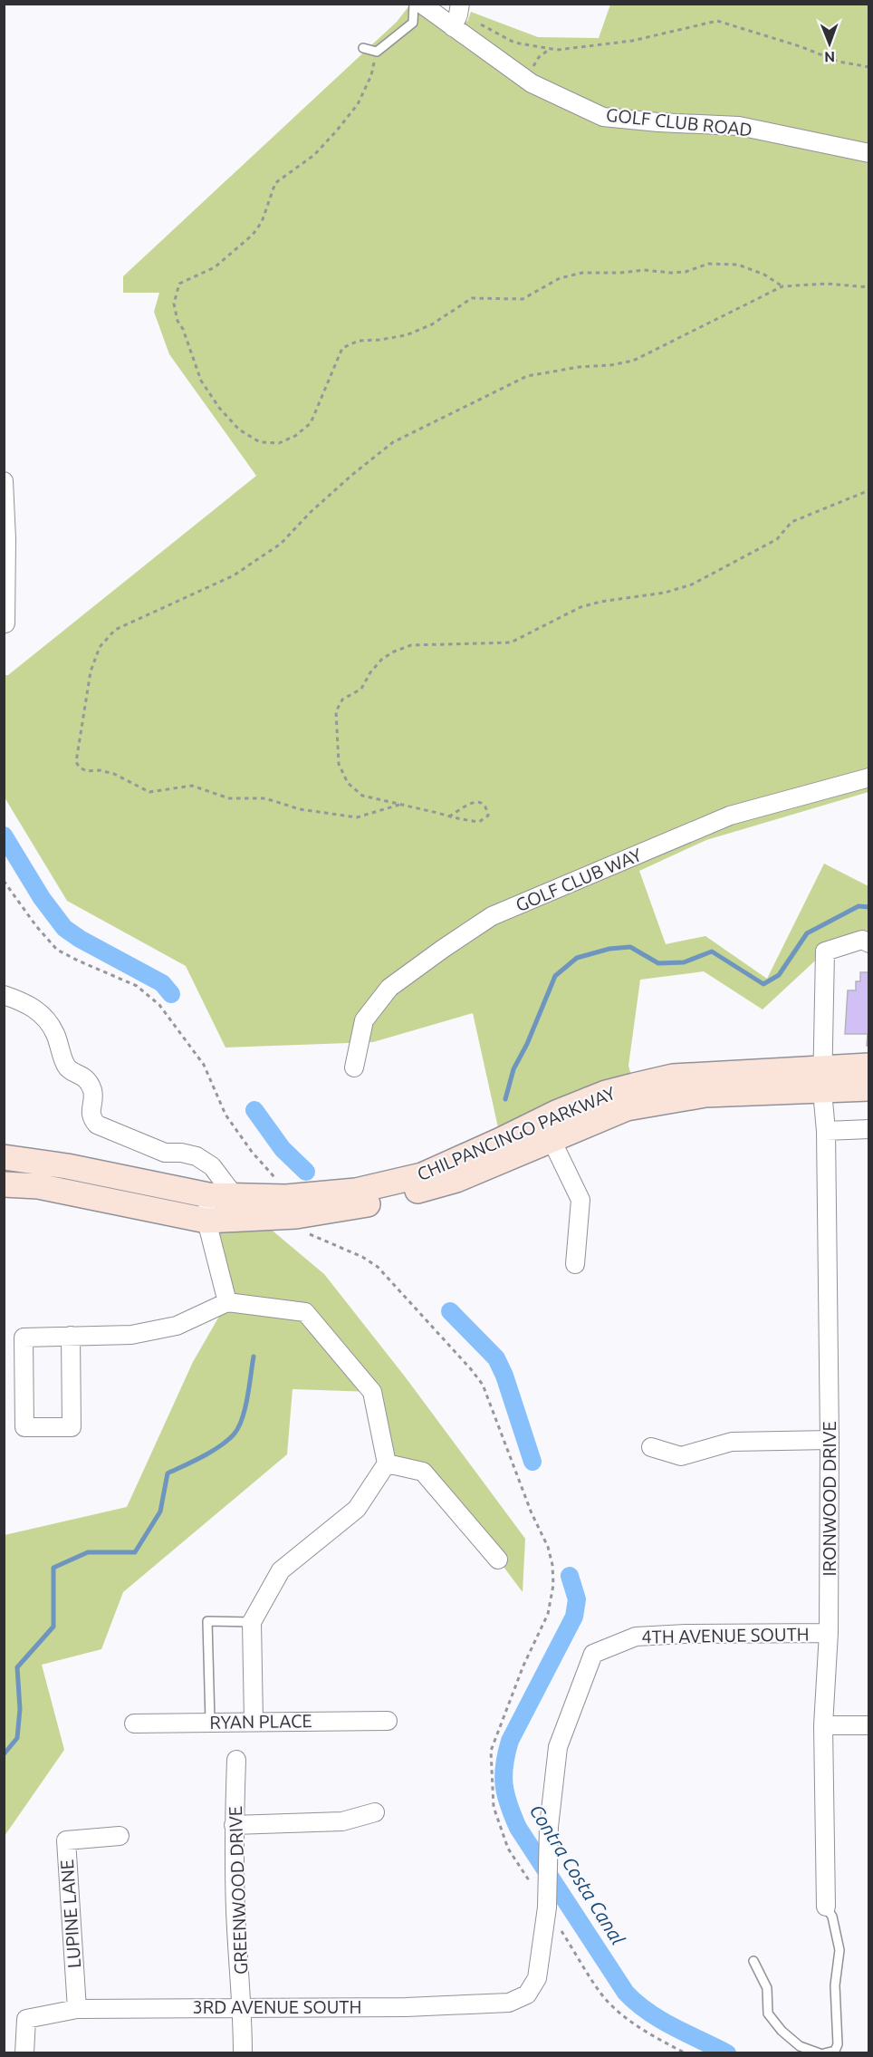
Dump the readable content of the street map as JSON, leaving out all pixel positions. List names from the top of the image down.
{
  "streets": {
    "street": [
      "GOLF CLUB ROAD",
      "GOLF CLUB WAY",
      "CHILPANCINGO PARKWAY",
      "IRONWOOD DRIVE",
      "4TH AVENUE SOUTH",
      "RYAN PLACE",
      "GREENWOOD DRIVE",
      "LUPINE LANE",
      "3RD AVENUE SOUTH"
    ]
  },
  "crossings": [
    ["CHILPANCINGO PARKWAY", "IRONWOOD DRIVE"],
    ["IRONWOOD DRIVE", "4TH AVENUE SOUTH"],
    ["4TH AVENUE SOUTH", "3RD AVENUE SOUTH"],
    ["GREENWOOD DRIVE", "3RD AVENUE SOUTH"],
    ["LUPINE LANE", "3RD AVENUE SOUTH"]
  ],
  "water": ["Contra Costa Canal"],
  "north": "bottom"
}
